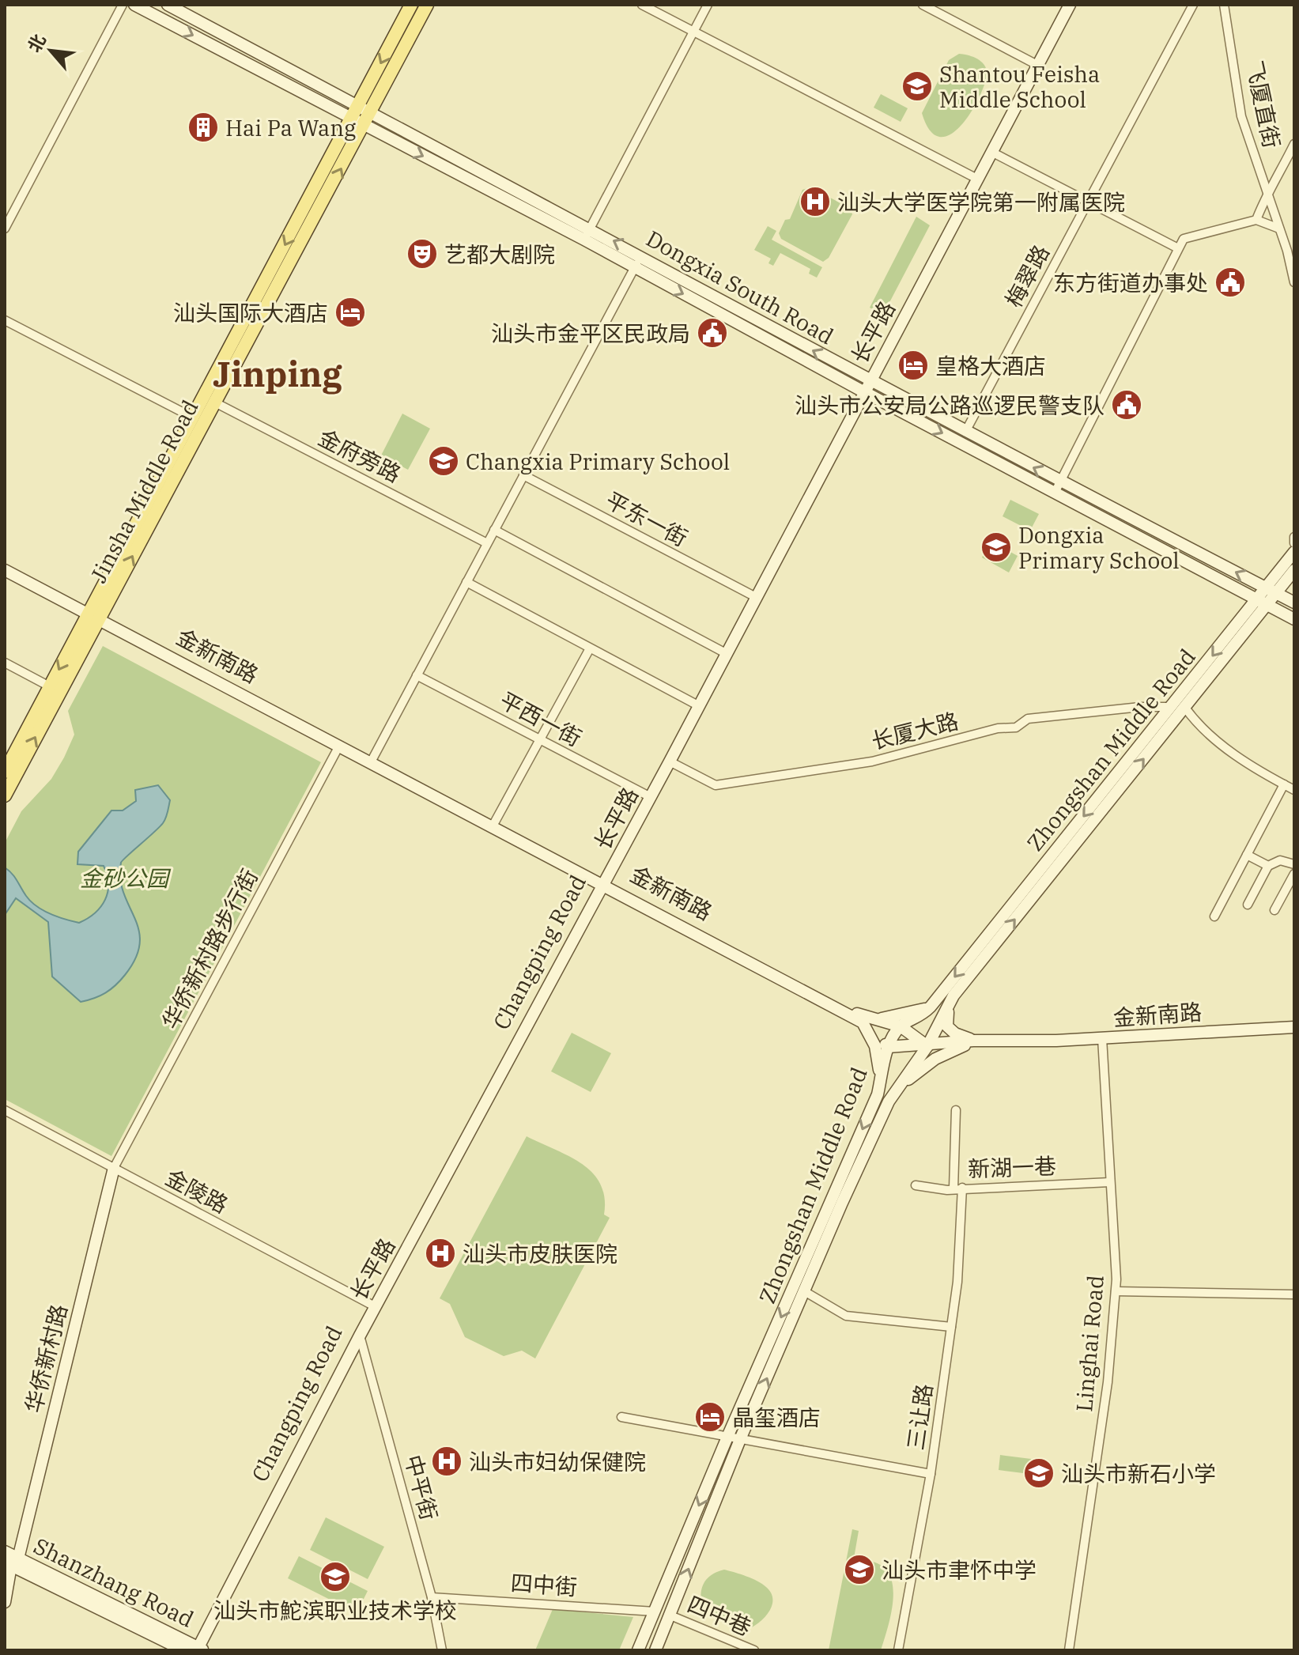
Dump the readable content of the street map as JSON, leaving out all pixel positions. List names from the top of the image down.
{
  "streets": {
    "main road": ["Jinsha Middle Road"],
    "street": [
      "飞厦直街",
      "梅翠路",
      "Dongxia South Road",
      "长平路",
      "金府旁路",
      "平东一街",
      "金新南路",
      "平西一街",
      "长厦大路",
      "Zhongshan Middle Road",
      "华侨新村路步行街",
      "Changping Road",
      "新湖一巷",
      "金陵路",
      "Linghai Road",
      "华侨新村路",
      "三让路",
      "中平街",
      "Shanzhang Road",
      "四中街",
      "四中巷"
    ]
  },
  "crossings": [
    ["梅翠路", "Dongxia South Road"],
    ["Dongxia South Road", "长平路"],
    ["Dongxia South Road", "Jinsha Middle Road"],
    ["Dongxia South Road", "Zhongshan Middle Road"],
    ["Dongxia South Road", "Changping Road"],
    ["长平路", "金新南路"],
    ["长平路", "长厦大路"],
    ["长平路", "Changping Road"],
    ["长平路", "中平街"],
    ["长平路", "Shanzhang Road"],
    ["金府旁路", "Jinsha Middle Road"],
    ["Jinsha Middle Road", "金新南路"],
    ["平东一街", "Changping Road"],
    ["金新南路", "Zhongshan Middle Road"],
    ["金新南路", "华侨新村路步行街"],
    ["金新南路", "Changping Road"],
    ["金新南路", "Linghai Road"],
    ["平西一街", "Changping Road"],
    ["长厦大路", "Zhongshan Middle Road"],
    ["Zhongshan Middle Road", "四中街"],
    ["Zhongshan Middle Road", "四中巷"],
    ["华侨新村路步行街", "金陵路"],
    ["华侨新村路步行街", "华侨新村路"],
    ["Changping Road", "金陵路"],
    ["Changping Road", "Shanzhang Road"],
    ["新湖一巷", "Linghai Road"],
    ["新湖一巷", "三让路"],
    ["金陵路", "华侨新村路"],
    ["华侨新村路", "Shanzhang Road"],
    ["中平街", "四中街"]
  ],
  "districts": ["Jinping"],
  "parks": ["金砂公园"],
  "places": {
    "school or university": [
      "Shantou Feisha Middle School",
      "Changxia Primary School",
      "Dongxia Primary School",
      "汕头市新石小学",
      "汕头市聿怀中学",
      "汕头市鮀滨职业技术学校"
    ],
    "building": ["Hai Pa Wang"],
    "hospital": ["汕头大学医学院第一附属医院", "汕头市皮肤医院", "汕头市妇幼保健院"],
    "theatre": ["艺都大剧院"],
    "public building": ["东方街道办事处", "汕头市金平区民政局", "汕头市公安局公路巡逻民警支队"],
    "hotel": ["汕头国际大酒店", "皇格大酒店", "晶玺酒店"]
  },
  "north": "top left"
}
